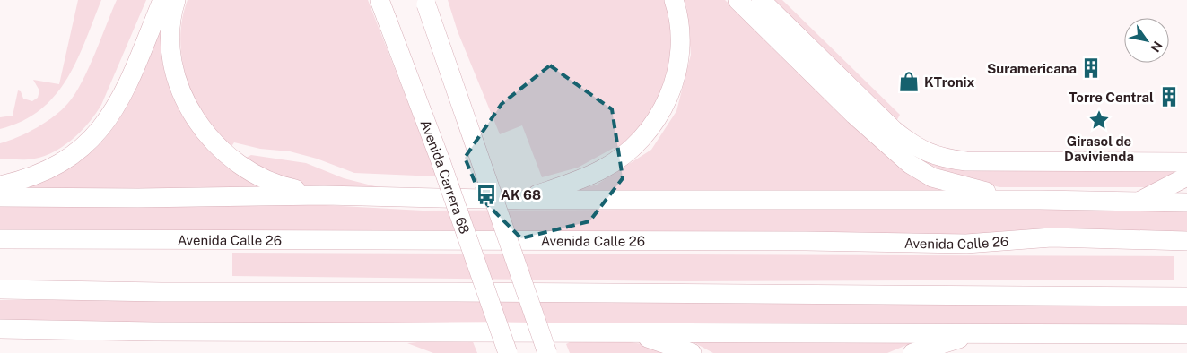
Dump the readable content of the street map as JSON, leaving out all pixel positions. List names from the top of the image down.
{
  "streets": {
    "main road": ["Avenida Carrera 68", "Avenida Calle 26"]
  },
  "places": {
    "building": ["Suramericana", "Torre Central"],
    "shop": ["KTronix"],
    "place": ["Girasol de Davivienda"],
    "bus stop": ["AK 68"]
  },
  "north": "bottom right"
}
